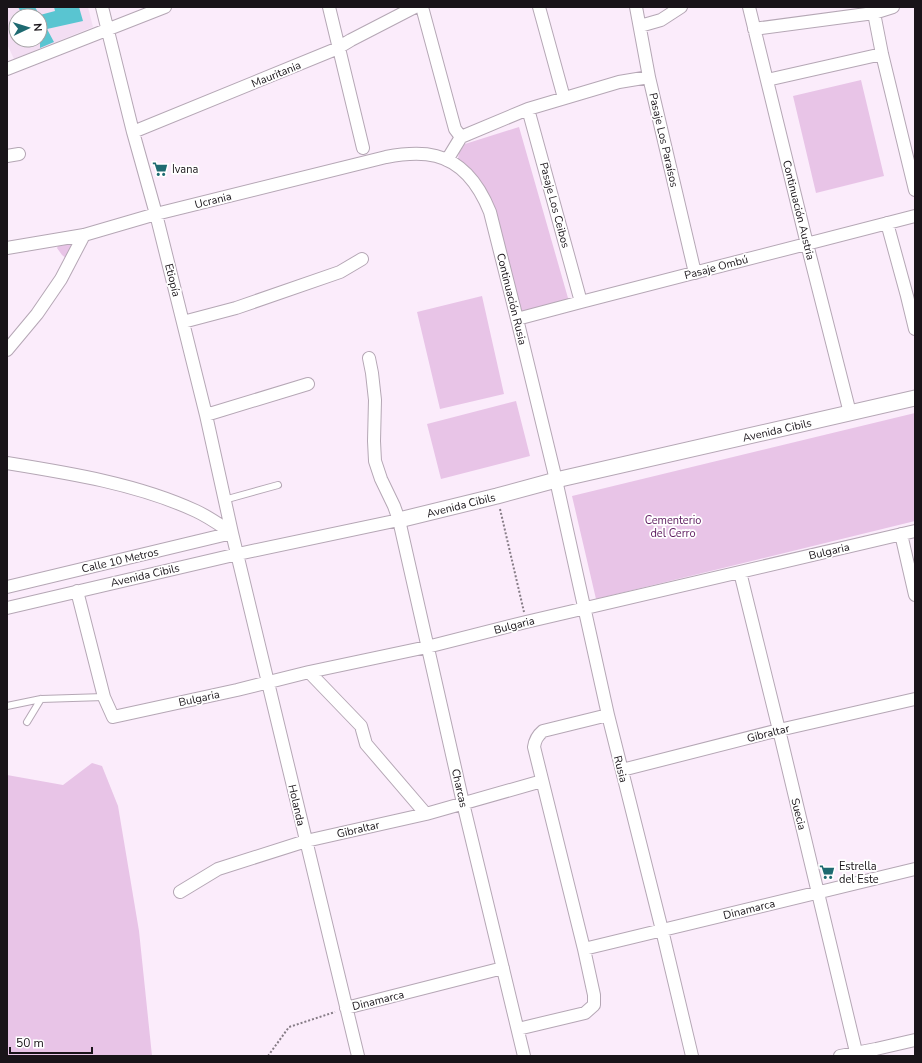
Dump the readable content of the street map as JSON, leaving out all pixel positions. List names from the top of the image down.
{
  "streets": {
    "street": [
      "Mauritania",
      "Pasaje Los Paraísos",
      "Ucrania",
      "Pasaje Los Ceibos",
      "Continuación Austria",
      "Pasaje Ombú",
      "Etiopía",
      "Continuación Rusia",
      "Avenida Cibils",
      "Bulgaria",
      "Calle 10 Metros",
      "Gibraltar",
      "Rusia",
      "Charcas",
      "Holanda",
      "Suecia",
      "Dinamarca"
    ]
  },
  "crossings": [
    ["Mauritania", "Etiopía"],
    ["Pasaje Los Paraísos", "Pasaje Ombú"],
    ["Ucrania", "Etiopía"],
    ["Ucrania", "Continuación Rusia"],
    ["Pasaje Los Ceibos", "Pasaje Ombú"],
    ["Continuación Austria", "Pasaje Ombú"],
    ["Continuación Austria", "Avenida Cibils"],
    ["Pasaje Ombú", "Continuación Rusia"],
    ["Etiopía", "Avenida Cibils"],
    ["Etiopía", "Calle 10 Metros"],
    ["Etiopía", "Holanda"],
    ["Continuación Rusia", "Avenida Cibils"],
    ["Continuación Rusia", "Rusia"],
    ["Avenida Cibils", "Rusia"],
    ["Avenida Cibils", "Charcas"],
    ["Avenida Cibils", "Holanda"],
    ["Bulgaria", "Rusia"],
    ["Bulgaria", "Charcas"],
    ["Bulgaria", "Holanda"],
    ["Bulgaria", "Suecia"],
    ["Gibraltar", "Rusia"],
    ["Gibraltar", "Charcas"],
    ["Gibraltar", "Holanda"],
    ["Gibraltar", "Suecia"],
    ["Rusia", "Dinamarca"],
    ["Charcas", "Dinamarca"],
    ["Holanda", "Dinamarca"],
    ["Suecia", "Dinamarca"]
  ],
  "parks": ["Cementerio del Cerro"],
  "places": {
    "supermarket": ["Ivana", "Estrella del Este"]
  },
  "scale_bar": "50 m",
  "north": "right"
}
